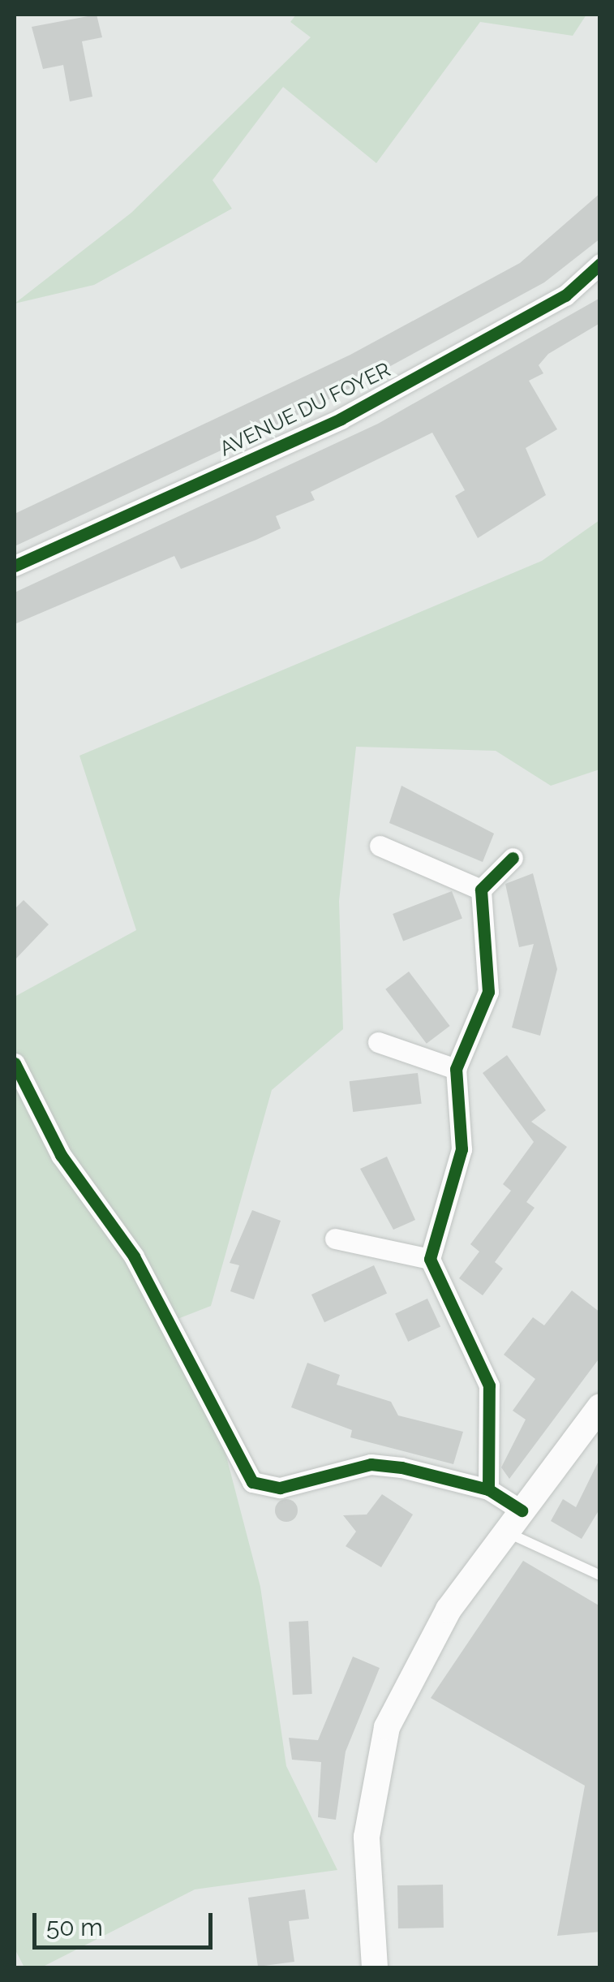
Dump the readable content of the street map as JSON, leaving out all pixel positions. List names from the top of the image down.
{
  "streets": {
    "street": ["AVENUE DU FOYER"]
  },
  "scale_bar": "50 m"
}
